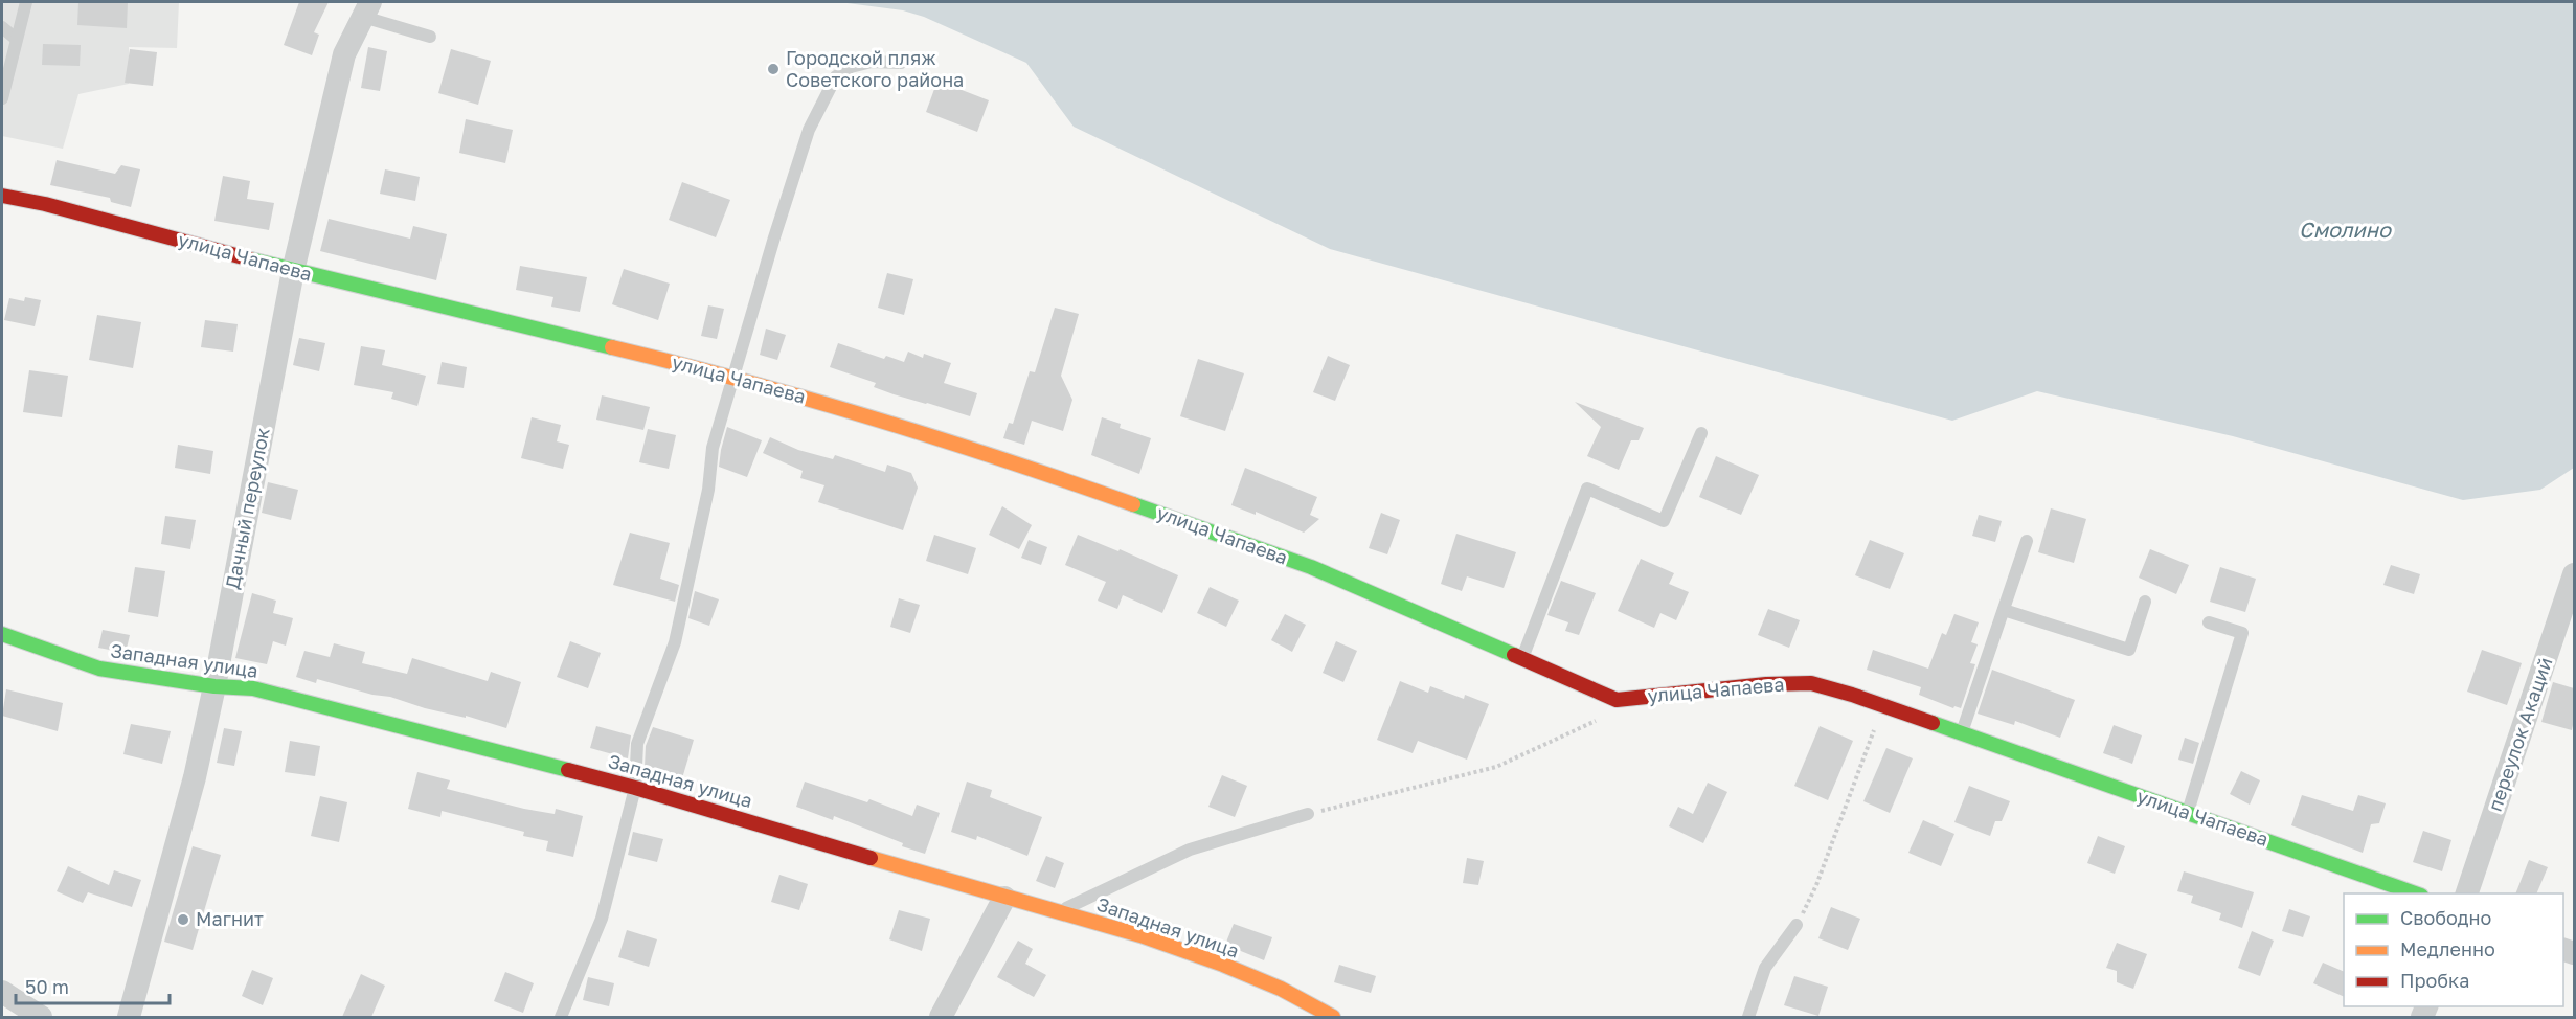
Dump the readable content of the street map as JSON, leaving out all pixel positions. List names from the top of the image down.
{
  "streets": {
    "street": [
      "улица Чапаева",
      "Дачный переулок",
      "Западная улица",
      "переулок Акаций"
    ]
  },
  "crossings": [
    ["улица Чапаева", "Дачный переулок"],
    ["Дачный переулок", "Западная улица"]
  ],
  "water": ["Смолино"],
  "places": ["Городской пляж Советского района", "Магнит"],
  "legend": ["Свободно", "Медленно", "Пробка"],
  "scale_bar": "50 m"
}
